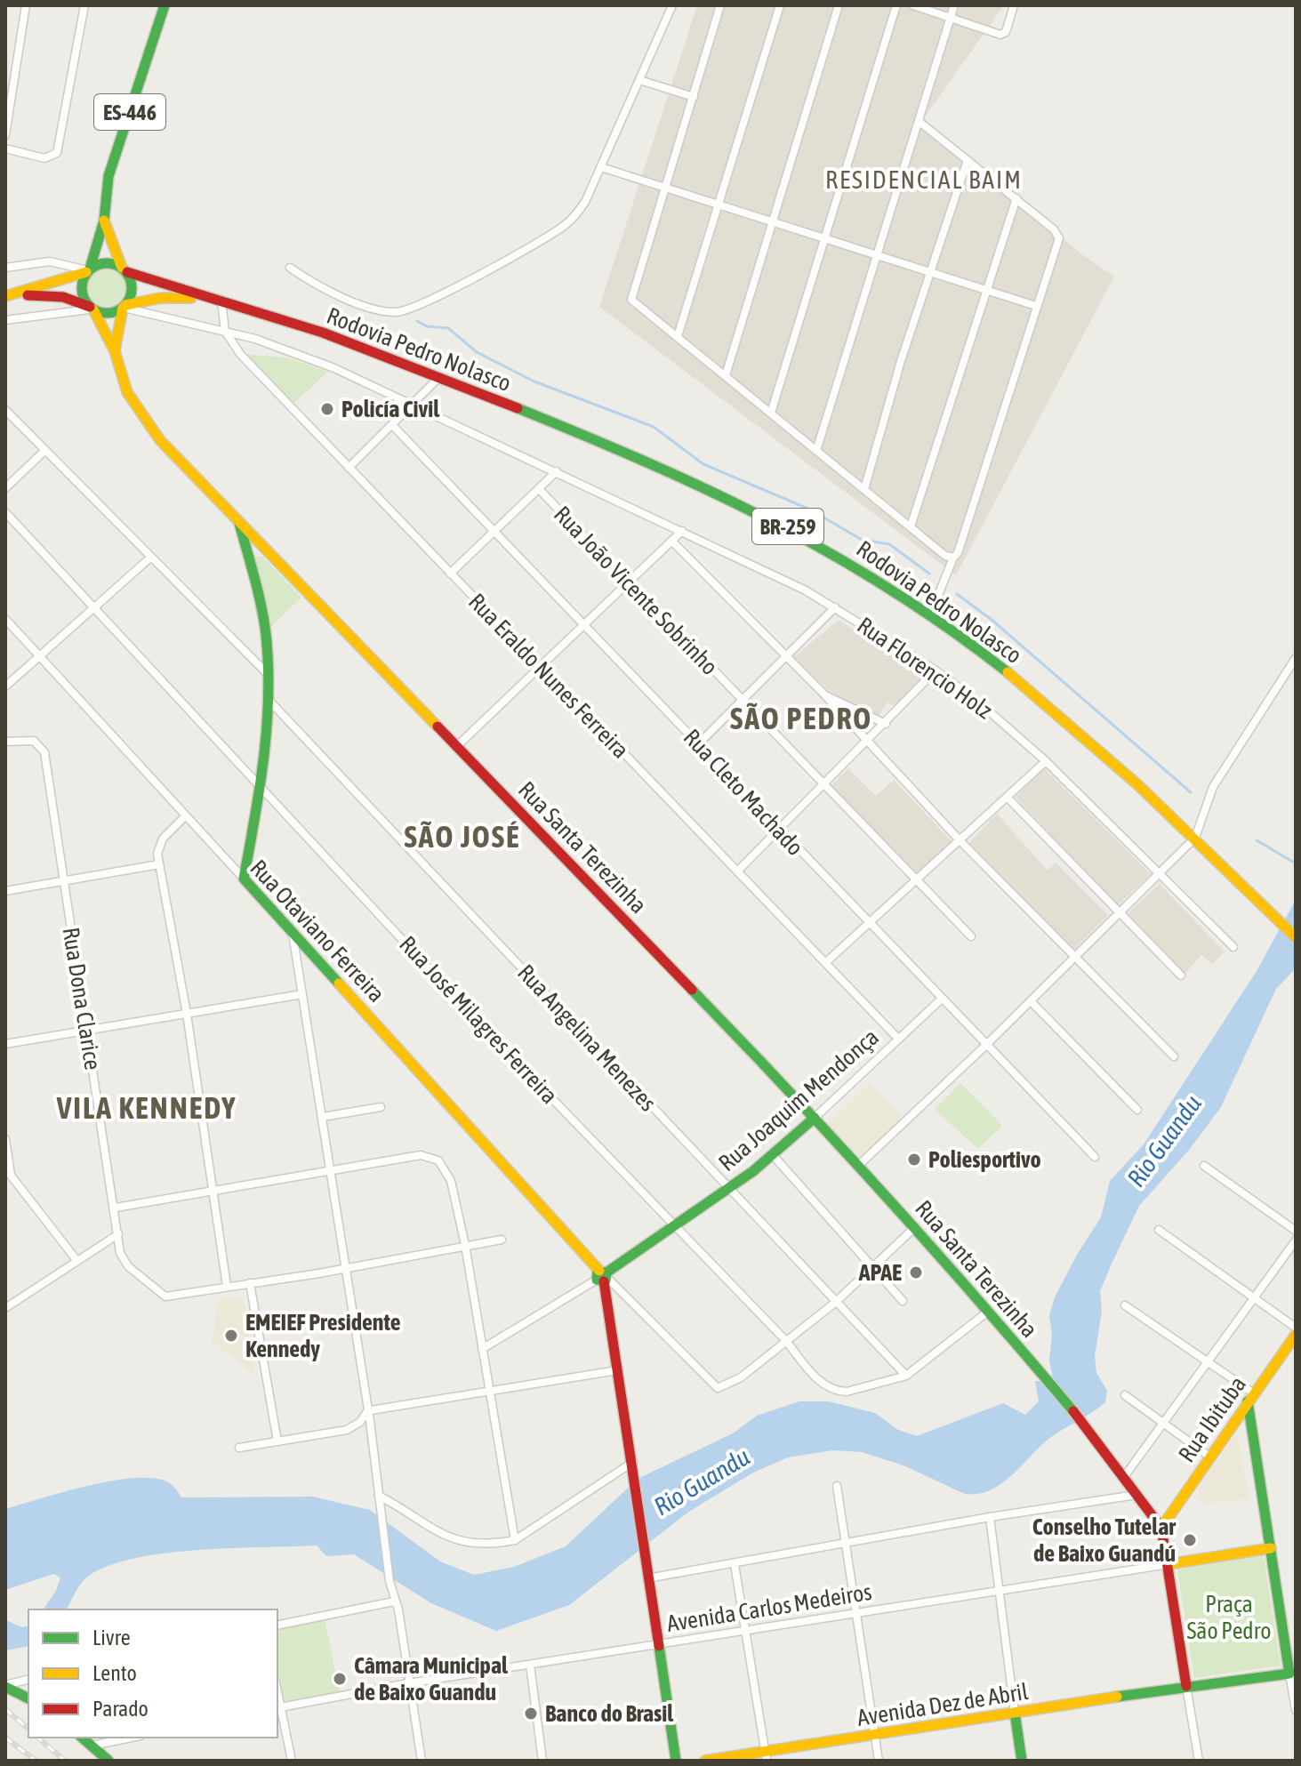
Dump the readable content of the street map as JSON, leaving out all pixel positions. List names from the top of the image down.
{
  "streets": {
    "main road": [
      "ES-446",
      "Rodovia Pedro Nolasco",
      "BR-259",
      "Rua Santa Terezinha",
      "Rua Otaviano Ferreira",
      "Rua Joaquim Mendonça",
      "Rua Ibituba",
      "Avenida Carlos Medeiros",
      "Avenida Dez de Abril"
    ],
    "street": [
      "Rua João Vicente Sobrinho",
      "Rua Florencio Holz",
      "Rua Eraldo Nunes Ferreira",
      "Rua Cleto Machado",
      "Rua Dona Clarice",
      "Rua José Milagres Ferreira",
      "Rua Angelina Menezes"
    ]
  },
  "crossings": [
    ["ES-446", "Rodovia Pedro Nolasco"],
    ["ES-446", "Rua Florencio Holz"],
    ["ES-446", "Rua Santa Terezinha"],
    ["Rodovia Pedro Nolasco", "Rua Florencio Holz"],
    ["Rodovia Pedro Nolasco", "Rua Eraldo Nunes Ferreira"],
    ["Rodovia Pedro Nolasco", "Rua Santa Terezinha"],
    ["Rua Florencio Holz", "Rua Eraldo Nunes Ferreira"],
    ["Rua Florencio Holz", "Rua Santa Terezinha"],
    ["Rua Eraldo Nunes Ferreira", "Rua Joaquim Mendonça"],
    ["Rua Cleto Machado", "Rua Joaquim Mendonça"],
    ["Rua Santa Terezinha", "Rua José Milagres Ferreira"],
    ["Rua Santa Terezinha", "Rua Joaquim Mendonça"],
    ["Rua Santa Terezinha", "Rua Ibituba"],
    ["Rua Otaviano Ferreira", "Rua José Milagres Ferreira"],
    ["Rua Otaviano Ferreira", "Rua Joaquim Mendonça"],
    ["Rua José Milagres Ferreira", "Rua Angelina Menezes"],
    ["Rua José Milagres Ferreira", "Rua Joaquim Mendonça"],
    ["Rua Angelina Menezes", "Rua Joaquim Mendonça"]
  ],
  "districts": [
    "RESIDENCIAL BAIM",
    "SÃO PEDRO",
    "SÃO JOSÉ",
    "VILA KENNEDY"
  ],
  "water": ["Rio Guandu"],
  "parks": ["Praça São Pedro"],
  "places": [
    "Policía Civil",
    "Poliesportivo",
    "APAE",
    "EMEIEF Presidente Kennedy",
    "Conselho Tutelar de Baixo Guandú",
    "Câmara Municipal de Baixo Guandu",
    "Banco do Brasil"
  ],
  "legend": ["Livre", "Lento", "Parado"]
}
